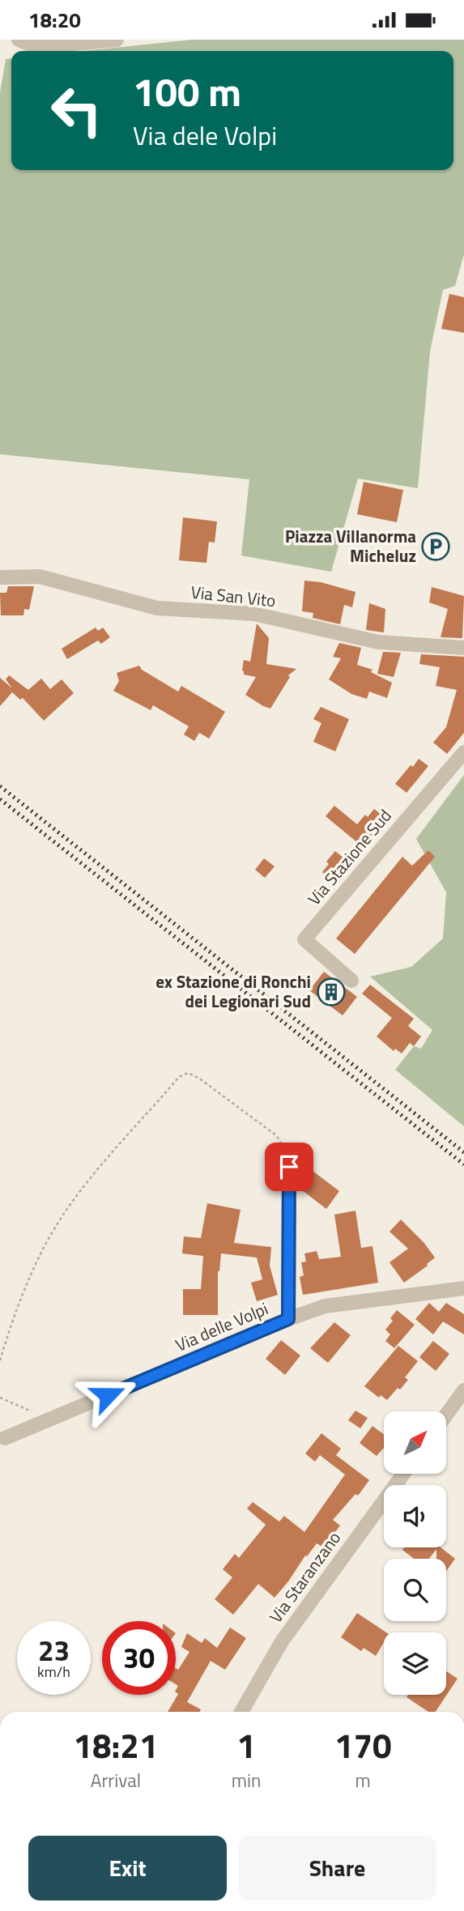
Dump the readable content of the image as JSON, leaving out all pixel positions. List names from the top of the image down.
{
  "streets": {
    "street": [
      "Via San Vito",
      "Via Stazione Sud",
      "Via delle Volpi",
      "Via Staranzano"
    ]
  },
  "places": {
    "parking": ["Piazza Villanorma Micheluz"],
    "building": ["ex Stazione di Ronchi dei Legionari Sud"]
  },
  "north": "top right",
  "page": {
    "status": "18:20",
    "turn": ["100 m", "Via dele Volpi"],
    "speed": "23 km/h",
    "limit": "30",
    "eta": [
      "18:21",
      "Arrival",
      "1",
      "min",
      "170",
      "m"
    ],
    "buttons": ["Exit", "Share"]
  }
}
